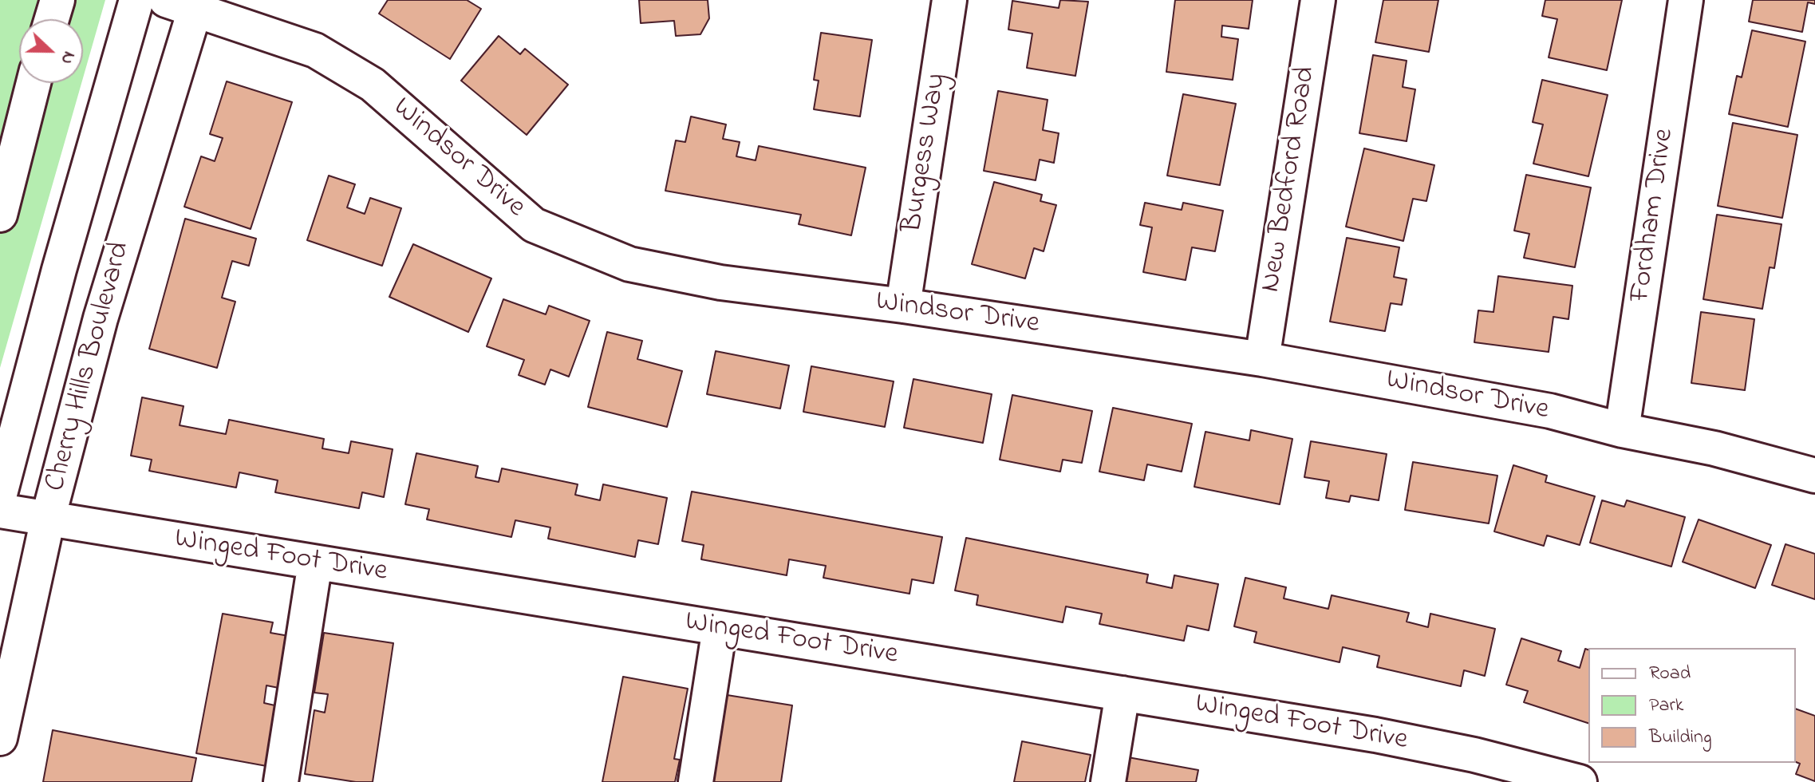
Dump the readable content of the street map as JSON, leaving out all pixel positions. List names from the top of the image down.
{
  "streets": {
    "street": [
      "Burgess Way",
      "Windsor Drive",
      "New Bedford Road",
      "Fordham Drive",
      "Cherry Hills Boulevard",
      "Winged Foot Drive"
    ]
  },
  "crossings": [
    ["Burgess Way", "Windsor Drive"],
    ["Windsor Drive", "New Bedford Road"],
    ["Windsor Drive", "Fordham Drive"],
    ["Windsor Drive", "Cherry Hills Boulevard"],
    ["Cherry Hills Boulevard", "Winged Foot Drive"]
  ],
  "legend": ["Road", "Park", "Building"],
  "north": "right"
}
